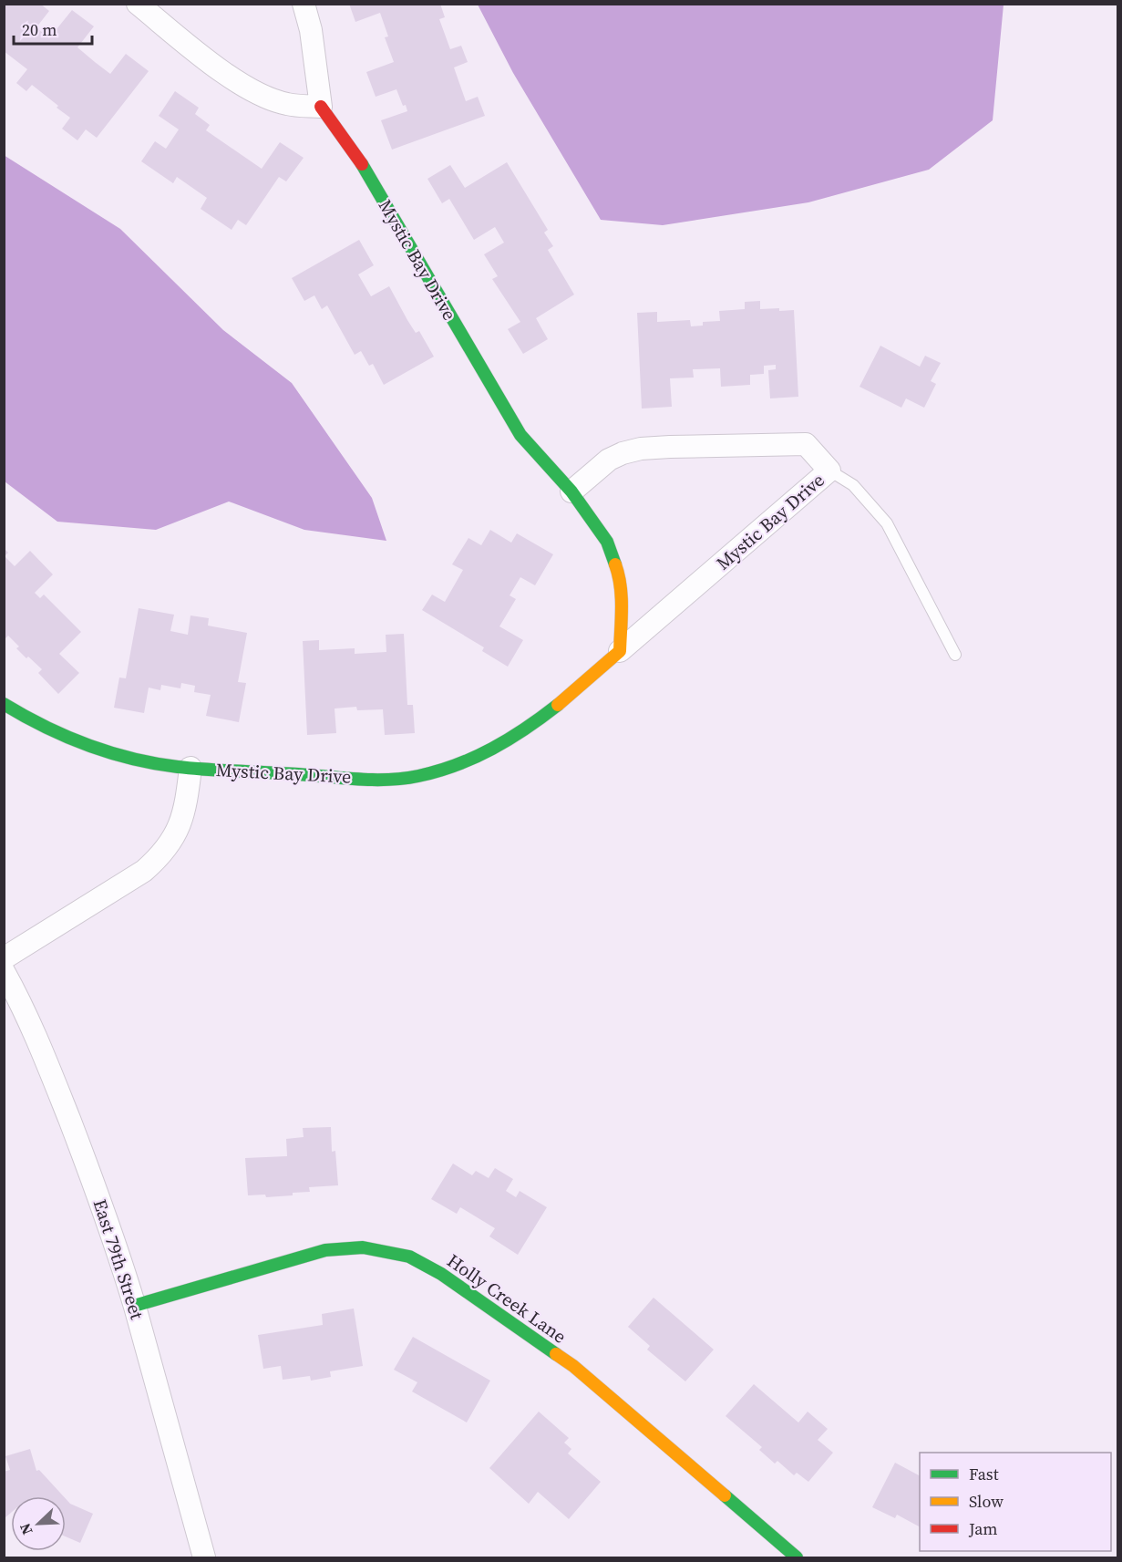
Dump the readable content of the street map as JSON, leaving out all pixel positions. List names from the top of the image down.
{
  "streets": {
    "street": ["Mystic Bay Drive", "East 79th Street", "Holly Creek Lane"]
  },
  "crossings": [
    ["East 79th Street", "Holly Creek Lane"]
  ],
  "legend": ["Fast", "Slow", "Jam"],
  "scale_bar": "20 m",
  "north": "bottom left"
}
